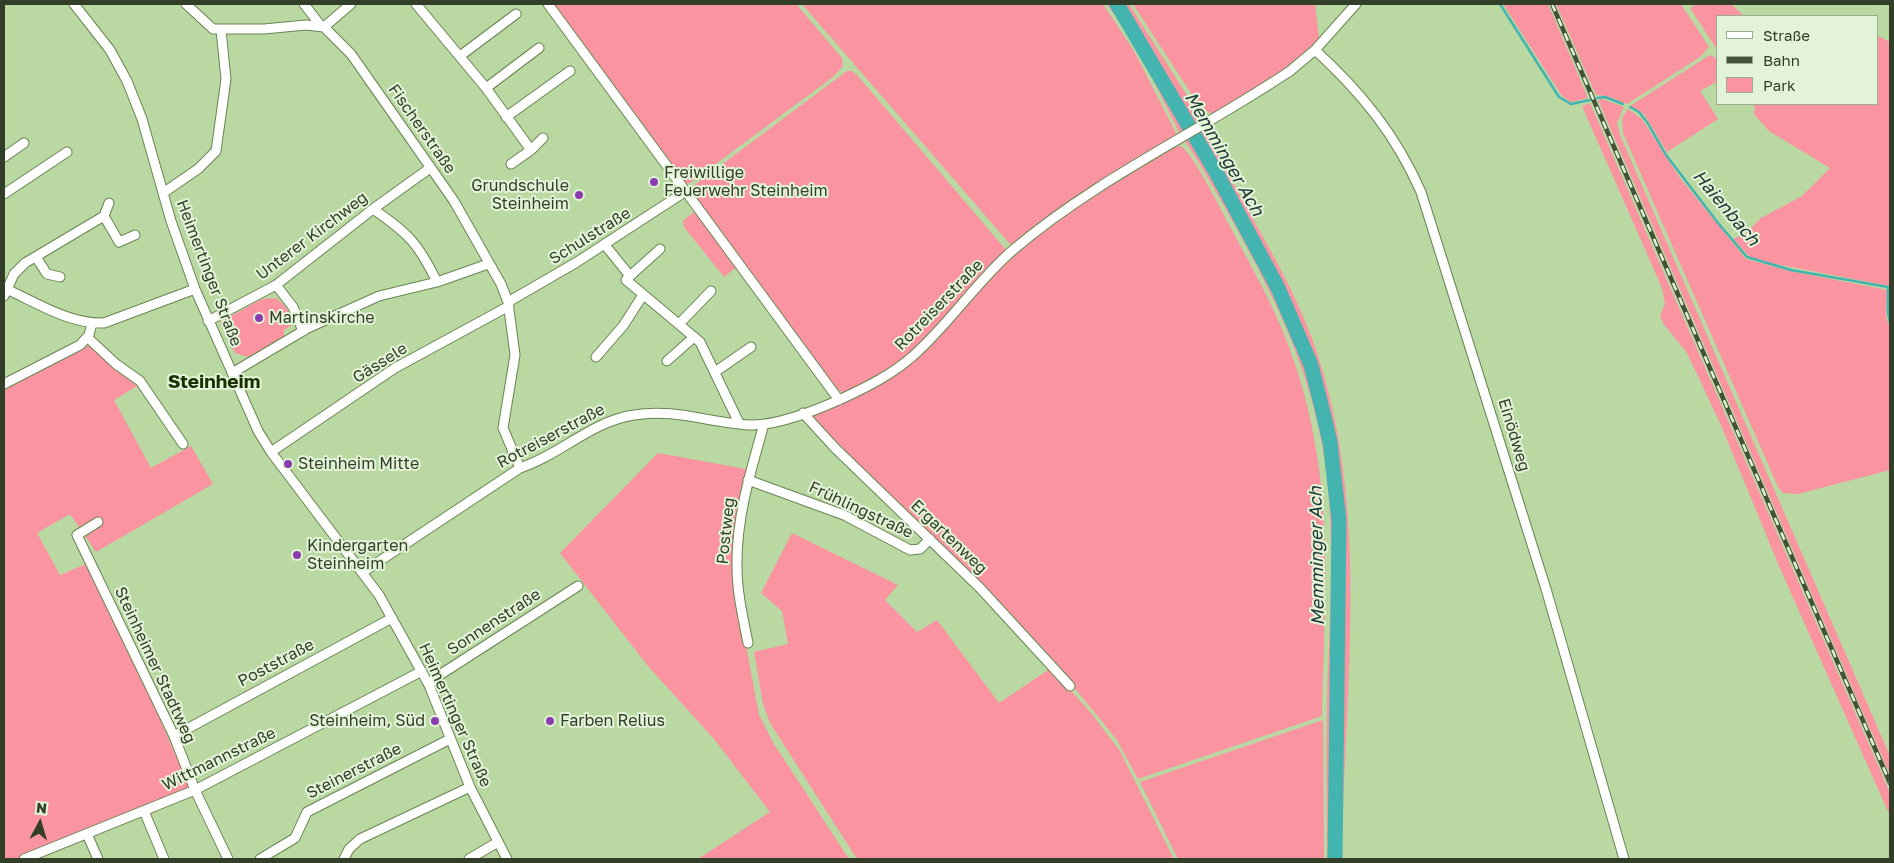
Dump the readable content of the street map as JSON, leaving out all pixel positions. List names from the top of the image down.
{
  "streets": {
    "street": [
      "Fischerstraße",
      "Unterer Kirchweg",
      "Schulstraße",
      "Heimertinger Straße",
      "Rotreiserstraße",
      "Gässele",
      "Einödweg",
      "Frühlingstraße",
      "Postweg",
      "Ergartenweg",
      "Sonnenstraße",
      "Poststraße",
      "Steinheimer Stadtweg",
      "Wittmannstraße",
      "Steinerstraße"
    ]
  },
  "crossings": [
    ["Fischerstraße", "Unterer Kirchweg"],
    ["Fischerstraße", "Schulstraße"],
    ["Fischerstraße", "Rotreiserstraße"],
    ["Fischerstraße", "Gässele"],
    ["Unterer Kirchweg", "Heimertinger Straße"],
    ["Schulstraße", "Gässele"],
    ["Heimertinger Straße", "Rotreiserstraße"],
    ["Heimertinger Straße", "Gässele"],
    ["Heimertinger Straße", "Sonnenstraße"],
    ["Heimertinger Straße", "Poststraße"],
    ["Heimertinger Straße", "Wittmannstraße"],
    ["Heimertinger Straße", "Steinerstraße"],
    ["Rotreiserstraße", "Einödweg"],
    ["Rotreiserstraße", "Postweg"],
    ["Rotreiserstraße", "Ergartenweg"],
    ["Frühlingstraße", "Postweg"],
    ["Frühlingstraße", "Ergartenweg"],
    ["Poststraße", "Steinheimer Stadtweg"],
    ["Steinheimer Stadtweg", "Wittmannstraße"]
  ],
  "districts": ["Steinheim"],
  "water": ["Memminger Ach", "Haienbach"],
  "places": [
    "Freiwillige Feuerwehr Steinheim",
    "Grundschule Steinheim",
    "Martinskirche",
    "Steinheim Mitte",
    "Kindergarten Steinheim",
    "Steinheim, Süd",
    "Farben Relius"
  ],
  "legend": ["Straße", "Bahn", "Park"],
  "north": "top"
}
